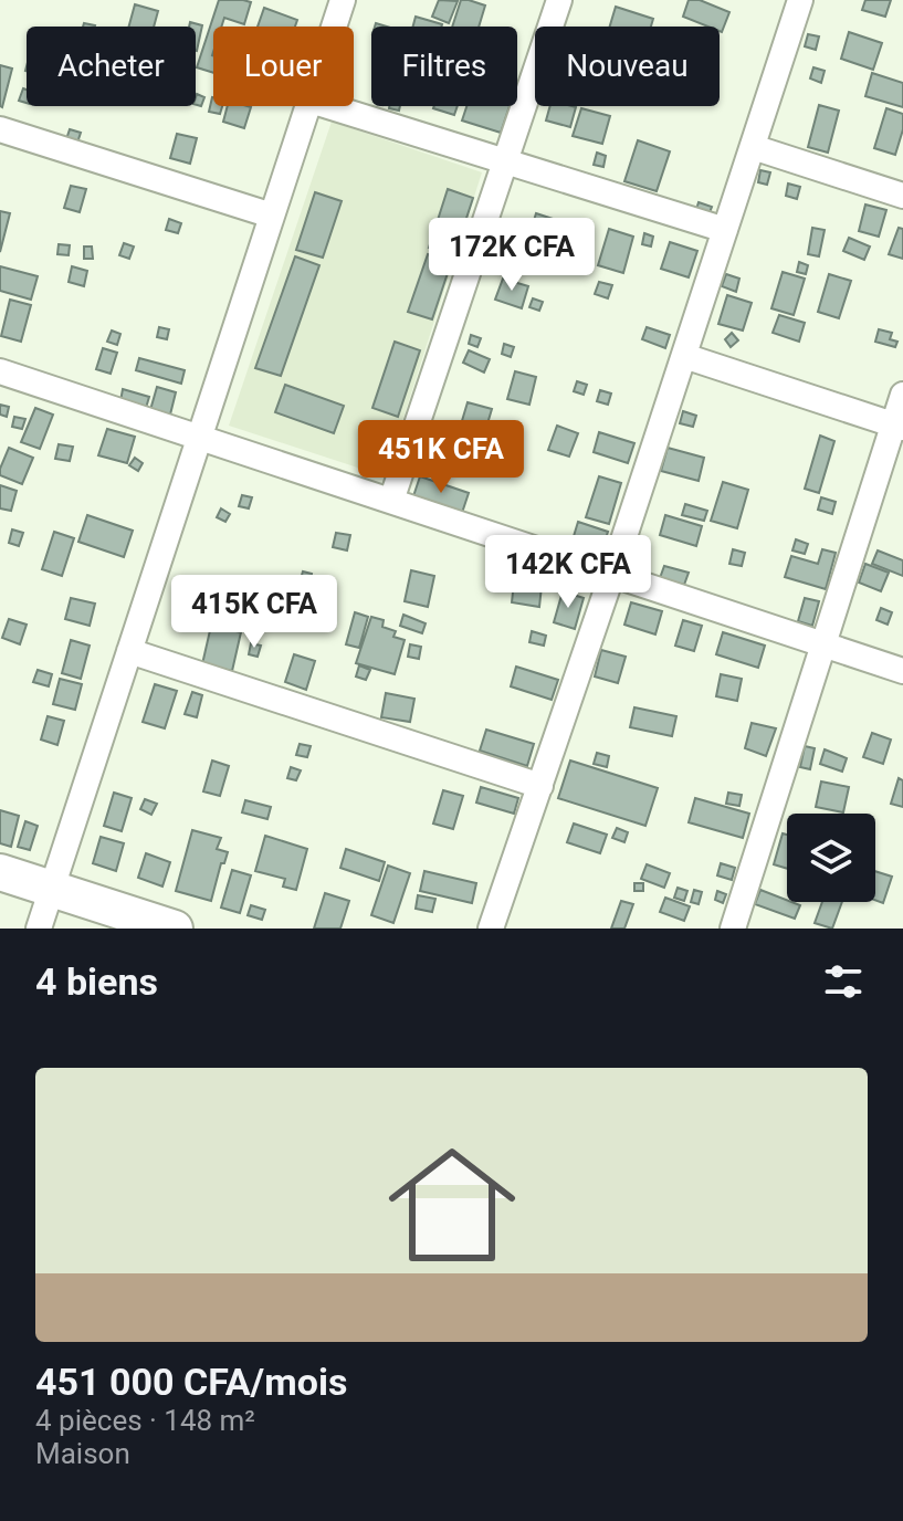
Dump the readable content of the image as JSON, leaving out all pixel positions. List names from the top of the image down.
{
  "page": {
    "chip": [
      "Acheter",
      "Louer",
      "Filtres",
      "Nouveau"
    ],
    "price": [
      "172K CFA",
      "451K CFA",
      "142K CFA",
      "415K CFA"
    ],
    "heading": "4 biens",
    "list": [
      {
        "name": "451 000 CFA/mois",
        "note": "4 pièces · 148 m² · Maison"
      }
    ]
  }
}
